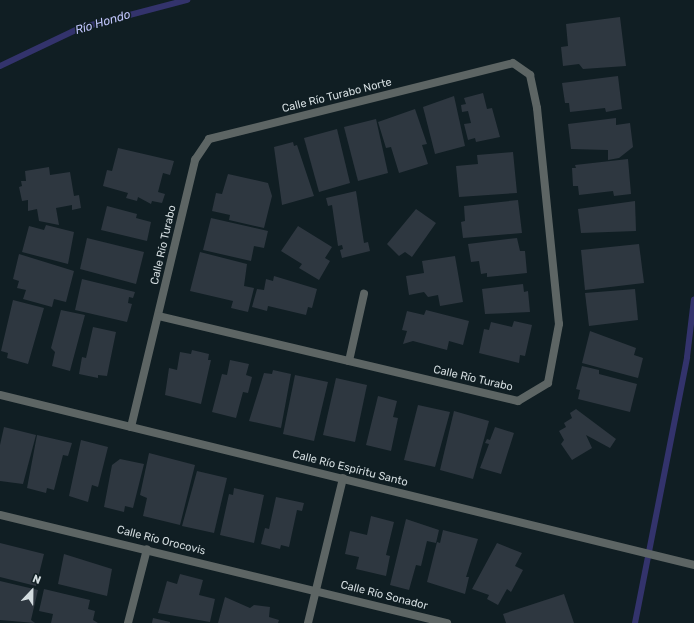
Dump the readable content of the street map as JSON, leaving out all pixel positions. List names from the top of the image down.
{
  "streets": {
    "street": [
      "Calle Río Turabo Norte",
      "Calle Río Turabo",
      "Calle Río Espíritu Santo",
      "Calle Río Orocovis",
      "Calle Río Sonador"
    ]
  },
  "crossings": [
    ["Calle Río Turabo Norte", "Calle Río Turabo"],
    ["Calle Río Turabo", "Calle Río Espíritu Santo"],
    ["Calle Río Orocovis", "Calle Río Sonador"]
  ],
  "water": ["Río Hondo"],
  "north": "top"
}
